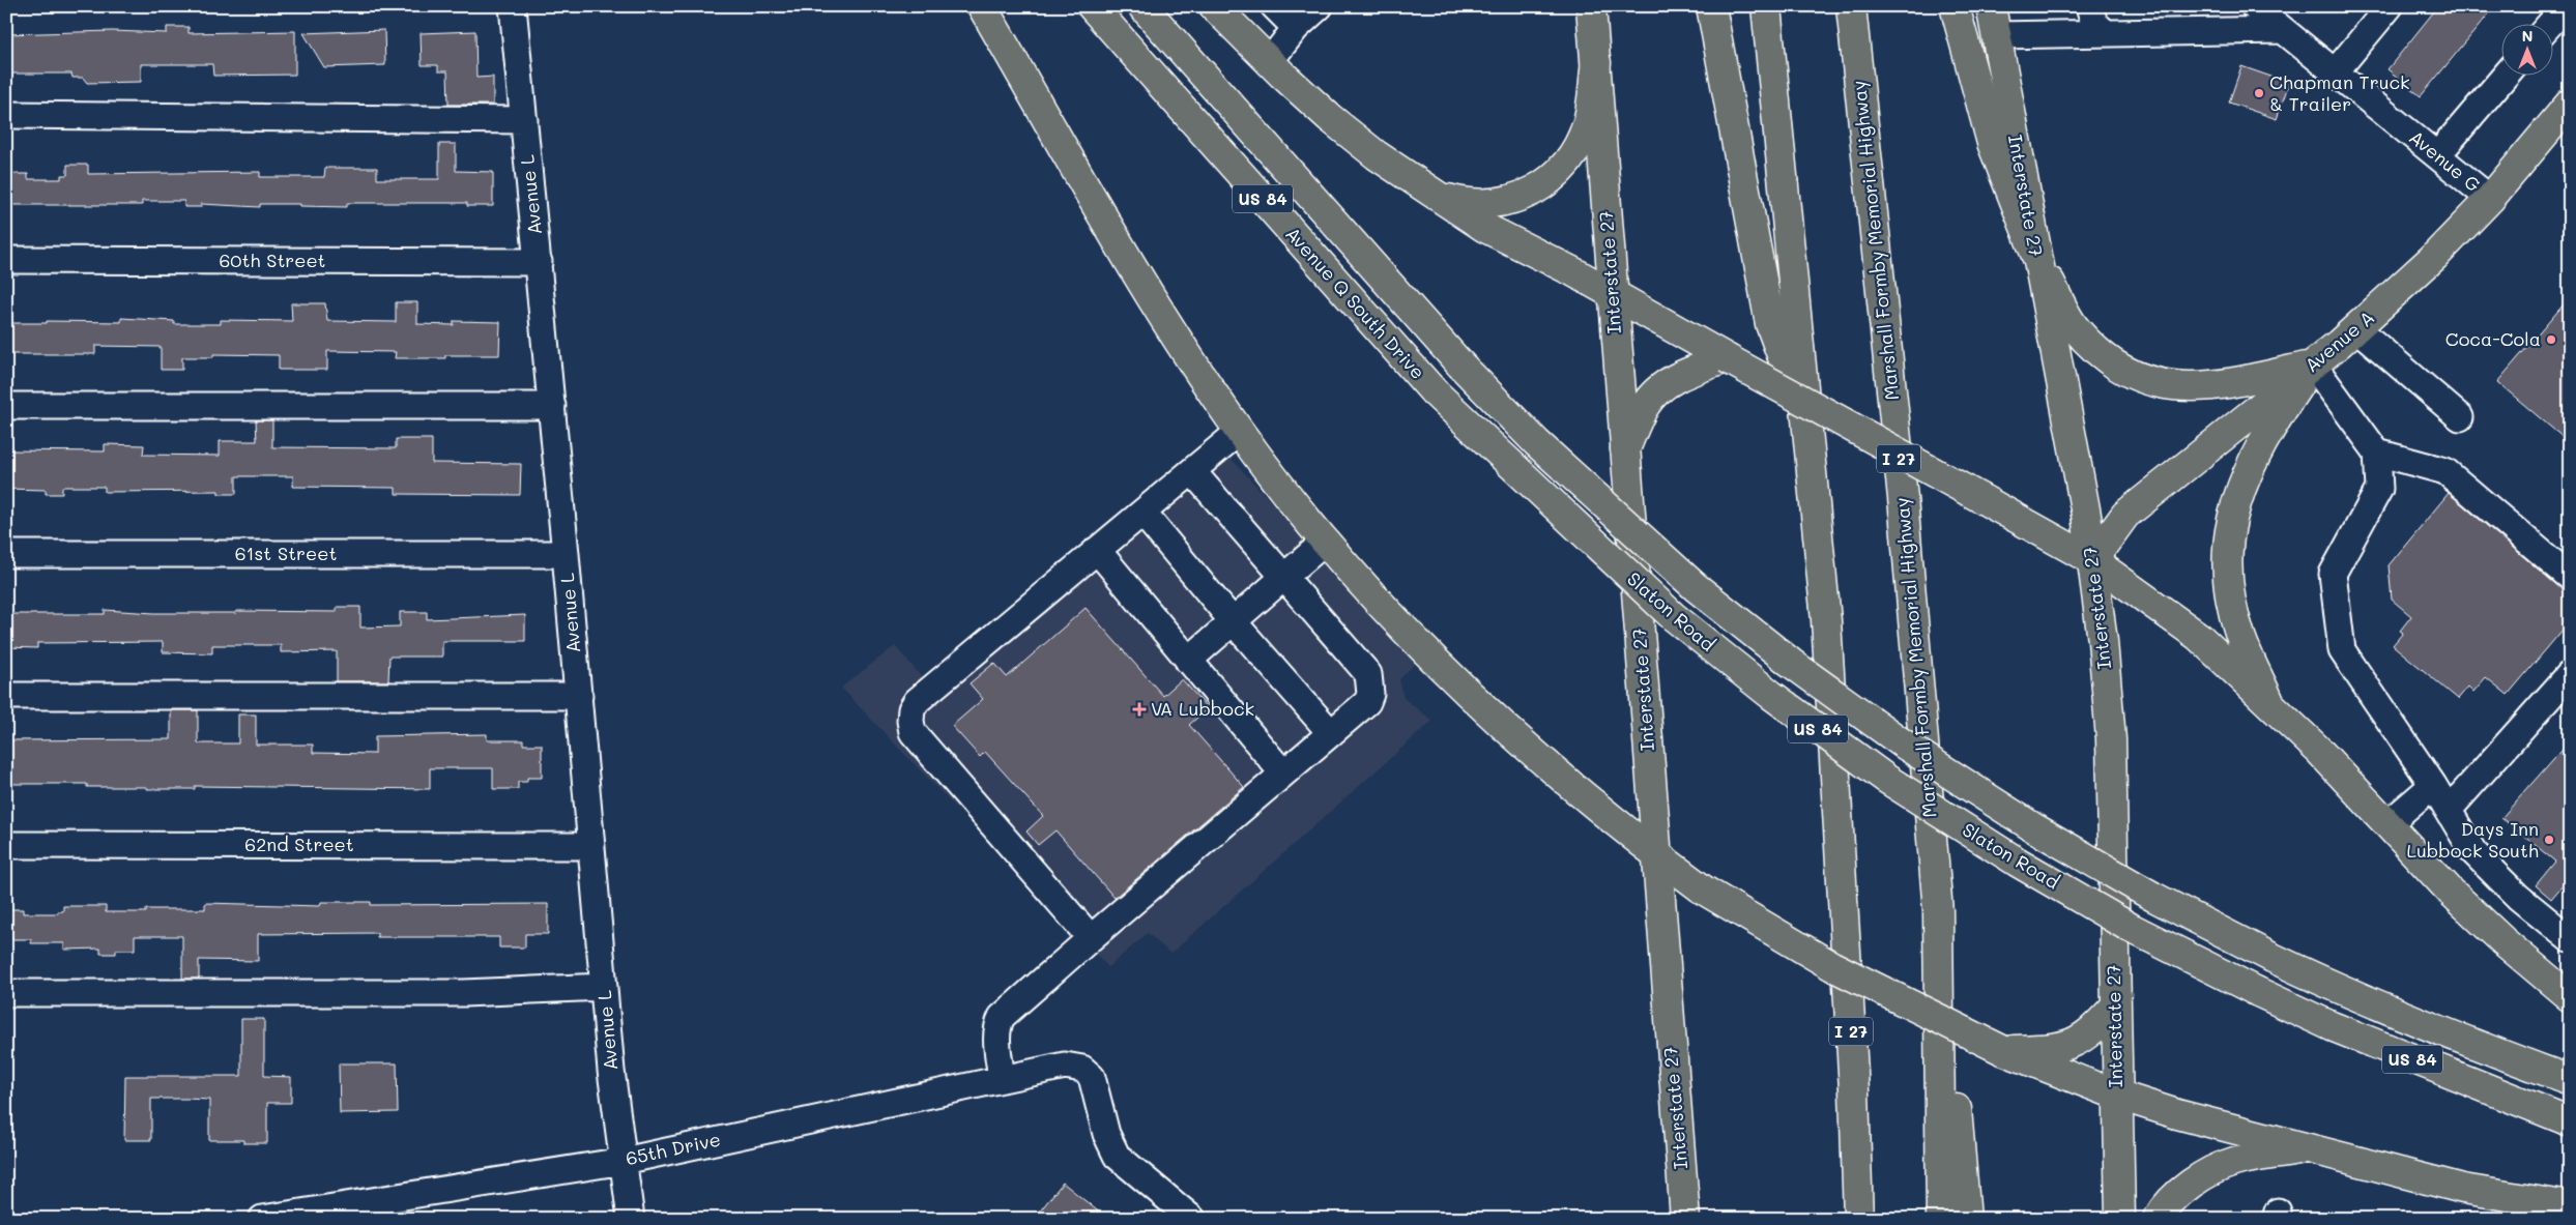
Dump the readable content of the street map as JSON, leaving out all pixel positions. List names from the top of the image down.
{
  "streets": {
    "main road": [
      "Interstate 27",
      "US 84",
      "Marshall Formby Memorial Highway",
      "Avenue Q South Drive",
      "Avenue A",
      "I 27",
      "Slaton Road"
    ],
    "street": [
      "Avenue G",
      "Avenue L",
      "60th Street",
      "61st Street",
      "62nd Street",
      "65th Drive"
    ]
  },
  "crossings": [
    ["Avenue G", "Avenue A"],
    ["Avenue L", "60th Street"],
    ["Avenue L", "61st Street"],
    ["Avenue L", "62nd Street"],
    ["Avenue L", "65th Drive"],
    ["Interstate 27", "Avenue A"],
    ["Avenue Q South Drive", "Slaton Road"]
  ],
  "places": {
    "other": ["Chapman Truck & Trailer", "Coca-Cola", "Days Inn Lubbock South"],
    "health": ["VA Lubbock"]
  },
  "north": "top"
}
